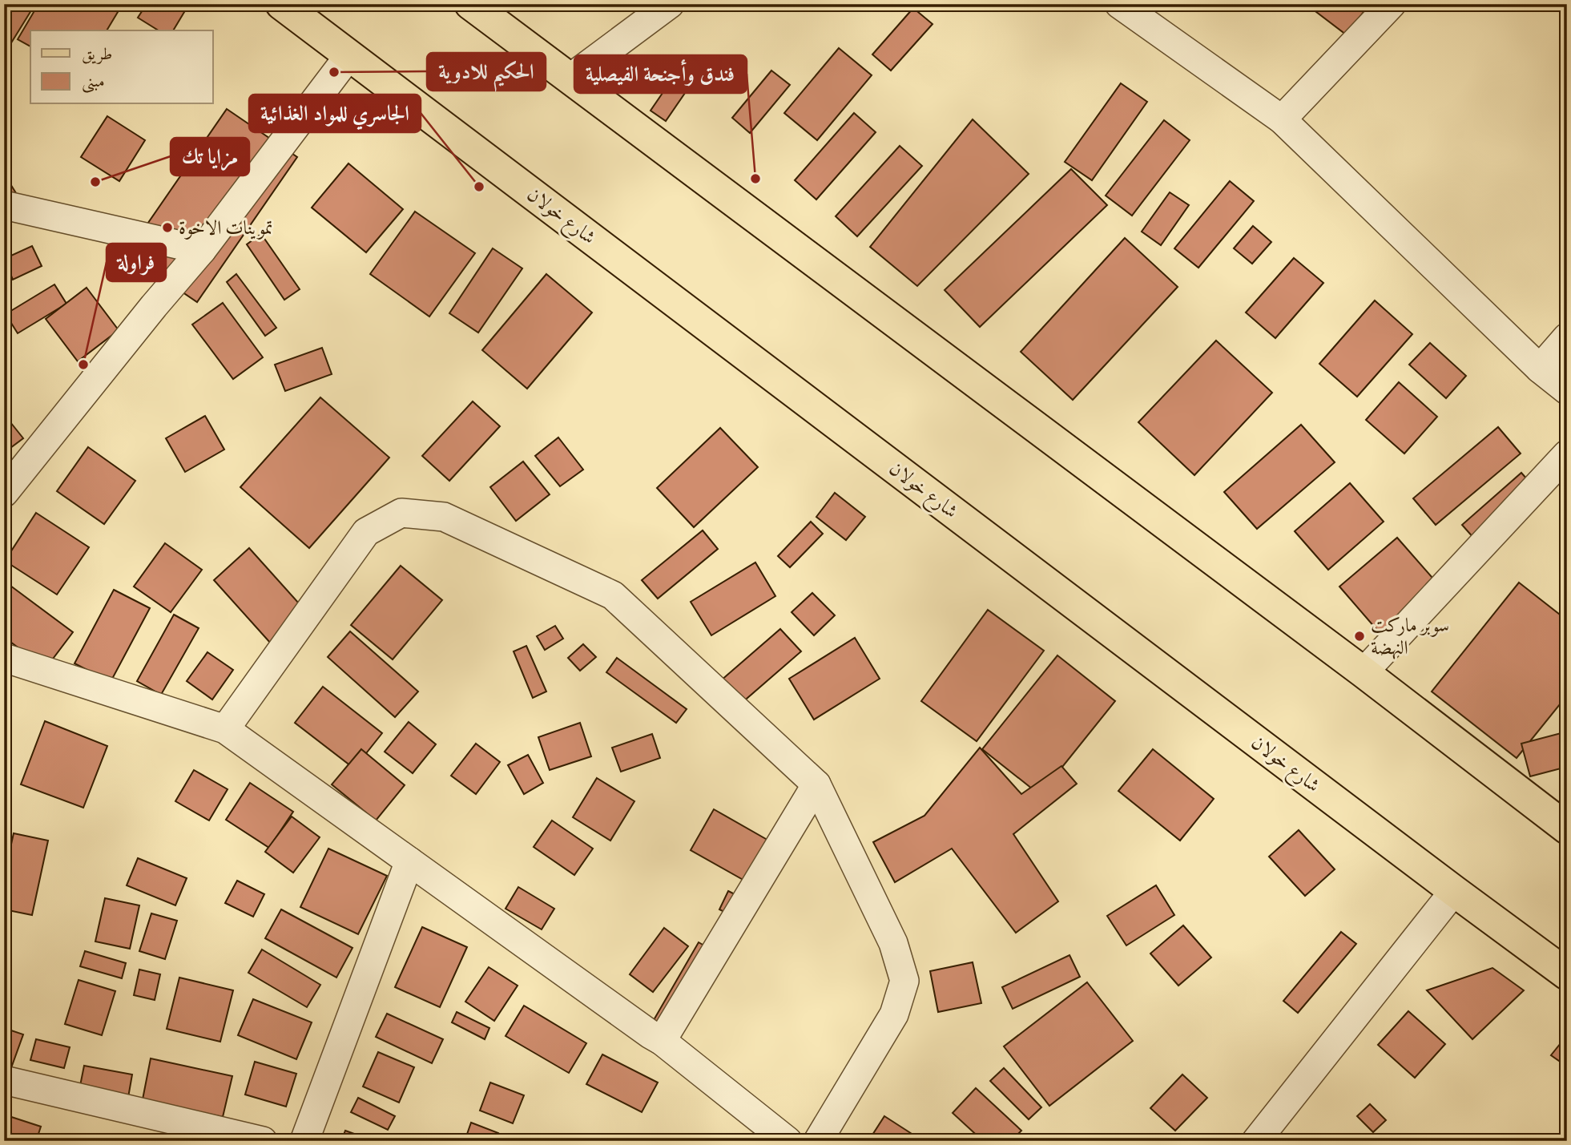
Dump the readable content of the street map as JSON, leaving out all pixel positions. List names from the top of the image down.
{
  "streets": {
    "main road": ["شارع خولان"]
  },
  "places": [
    "الحكيم للادوية",
    "فندق وأجنحة الفيصلية",
    "مزايا تك",
    "الجاسري للمواد الغذائية",
    "تموينات الاخوة",
    "فراولة",
    "سوبر ماركت النهضة"
  ],
  "legend": ["طريق", "مبنى"]
}
